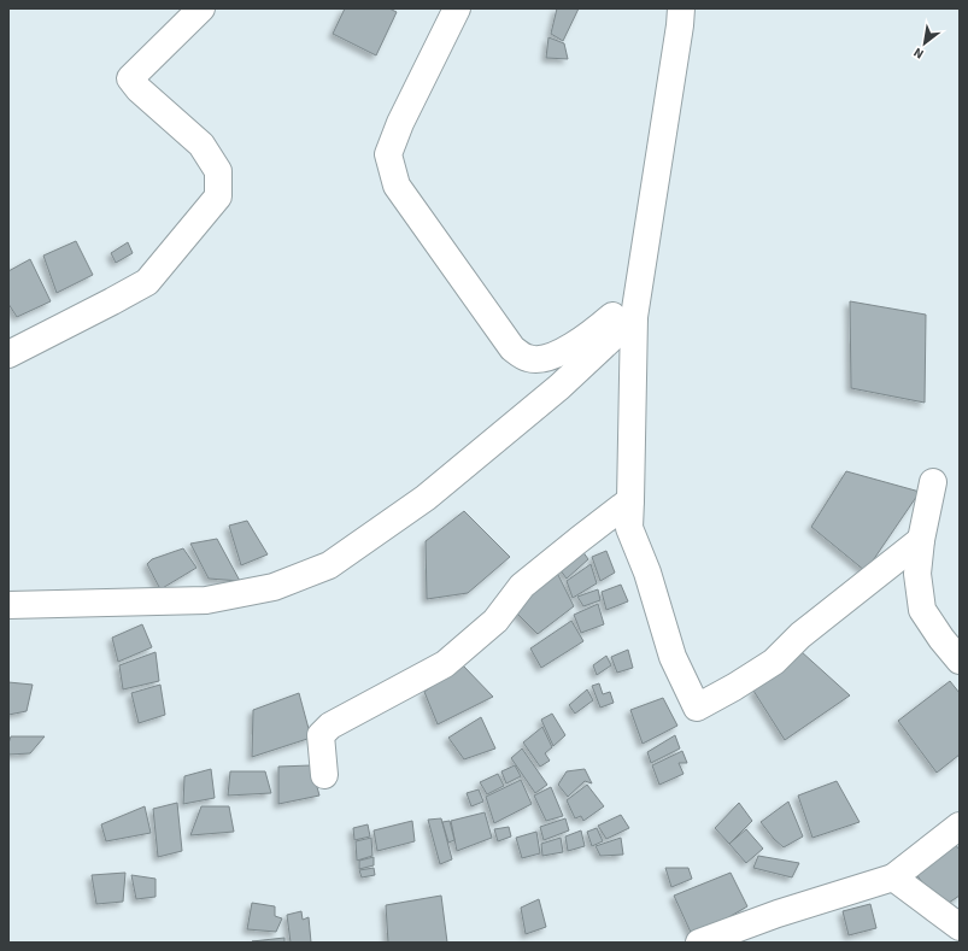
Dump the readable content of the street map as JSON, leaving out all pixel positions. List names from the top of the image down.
{
  "north": "bottom left"
}
